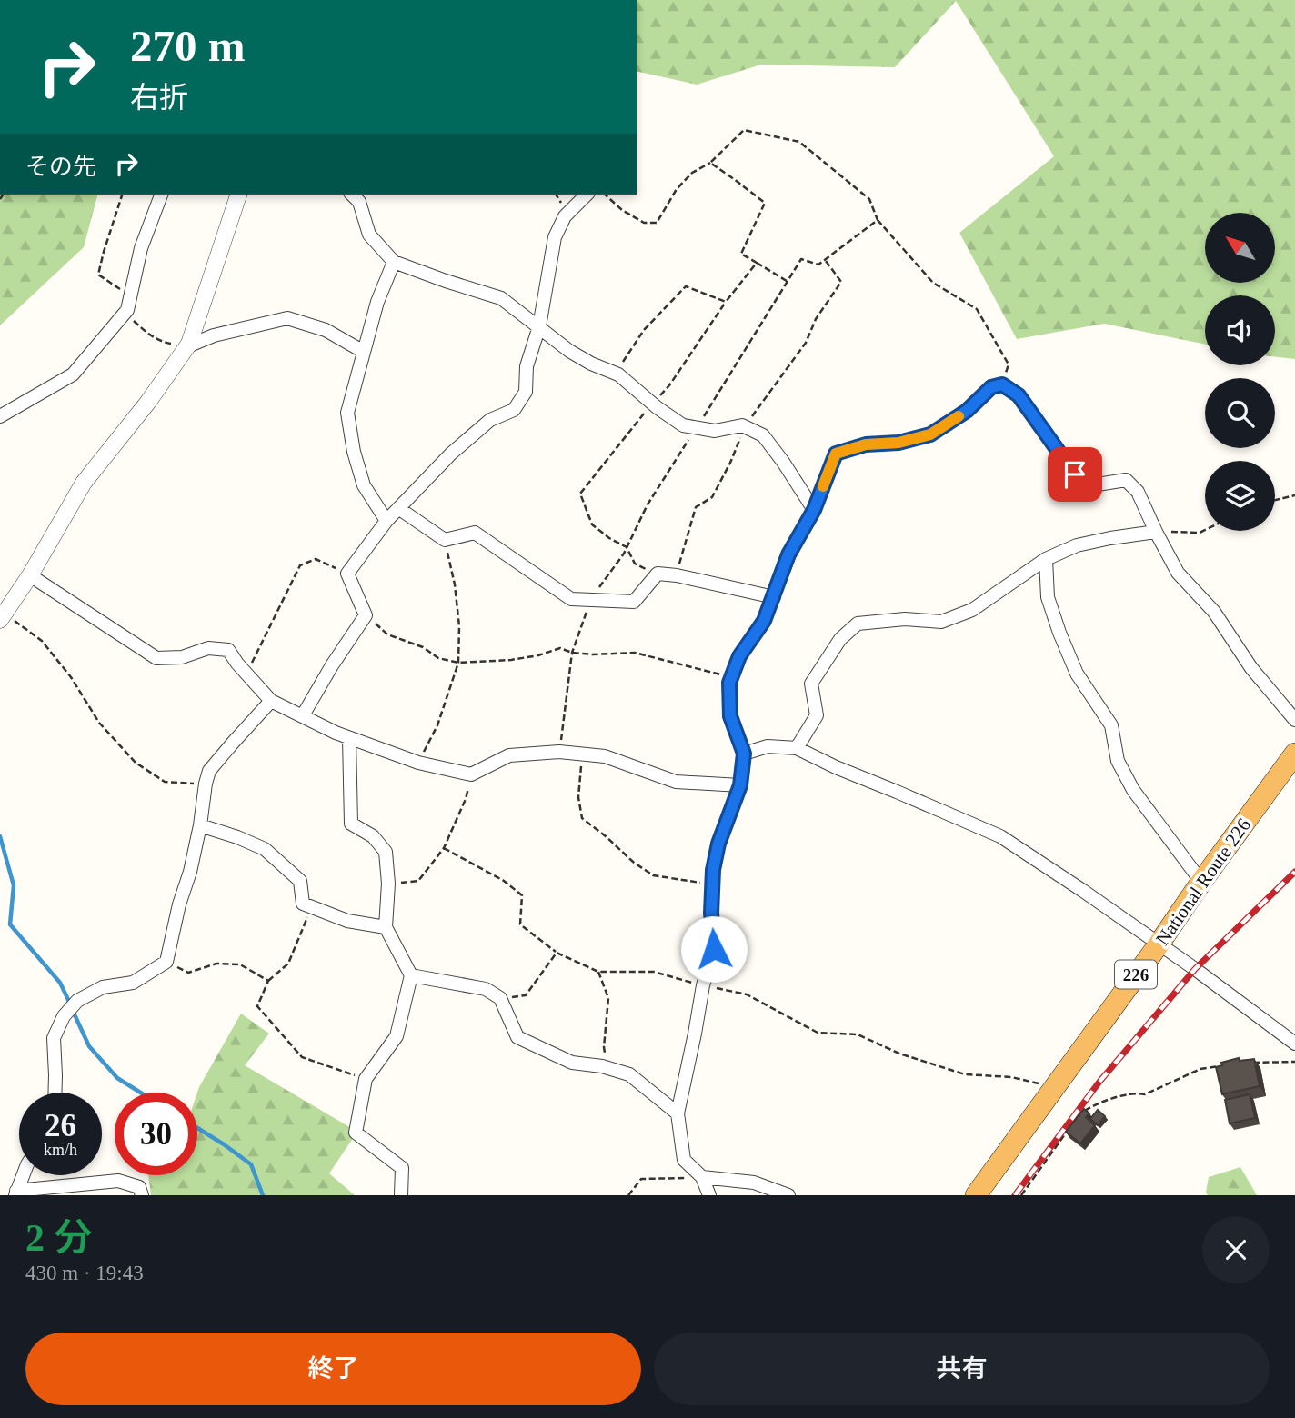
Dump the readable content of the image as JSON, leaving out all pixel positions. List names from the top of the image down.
{
  "streets": {
    "highway": ["National Route 226", "226"]
  },
  "north": "top left",
  "page": {
    "turn": ["270 m", "右折"],
    "then": "その先",
    "speed": "26 km/h",
    "limit": "30",
    "heading": ["2 分", "430 m · 19:43"],
    "buttons": ["終了", "共有"]
  }
}
